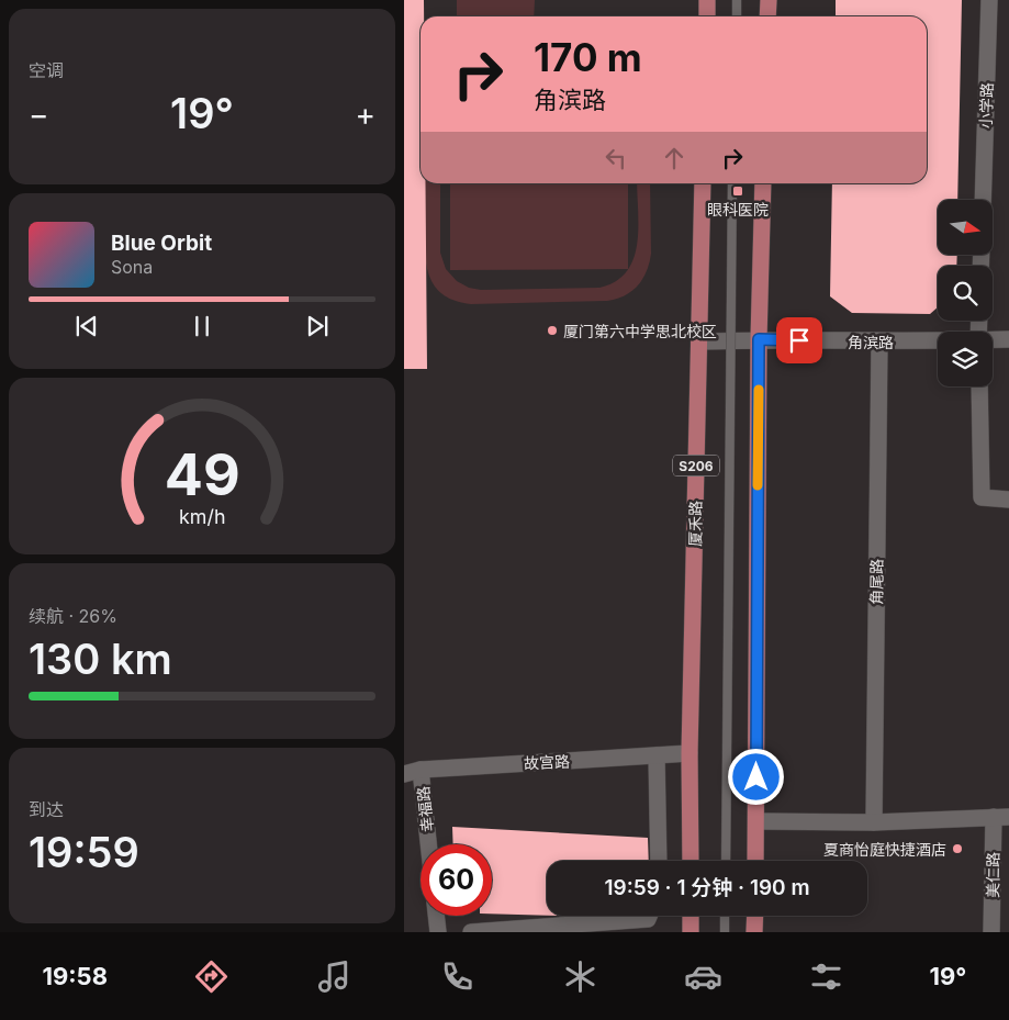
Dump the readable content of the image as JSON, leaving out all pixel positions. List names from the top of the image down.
{
  "streets": {
    "main road": ["S206", "厦禾路"],
    "street": [
      "小学路",
      "角滨路",
      "角尾路",
      "故宫路",
      "幸福路",
      "美仁路"
    ]
  },
  "crossings": [
    ["角滨路", "厦禾路"],
    ["角滨路", "角尾路"],
    ["厦禾路", "故宫路"],
    ["故宫路", "幸福路"]
  ],
  "places": {
    "transit": ["眼科医院"],
    "other": ["厦门第六中学思北校区", "夏商怡庭快捷酒店"]
  },
  "north": "right",
  "page": {
    "tile": [
      "空调",
      ["续航 · 26%", "130 km"],
      ["到达", "19:59"]
    ],
    "turn": ["170 m", "角滨路"],
    "heat": ["−", "19°", "+"],
    "song": ["Blue Orbit", "Sona"],
    "limit": "60",
    "trip": "19:59 · 1 分钟 · 190 m",
    "tabs": ["19:58", "19°"],
    "gauge": ["49", "km/h"]
  }
}
